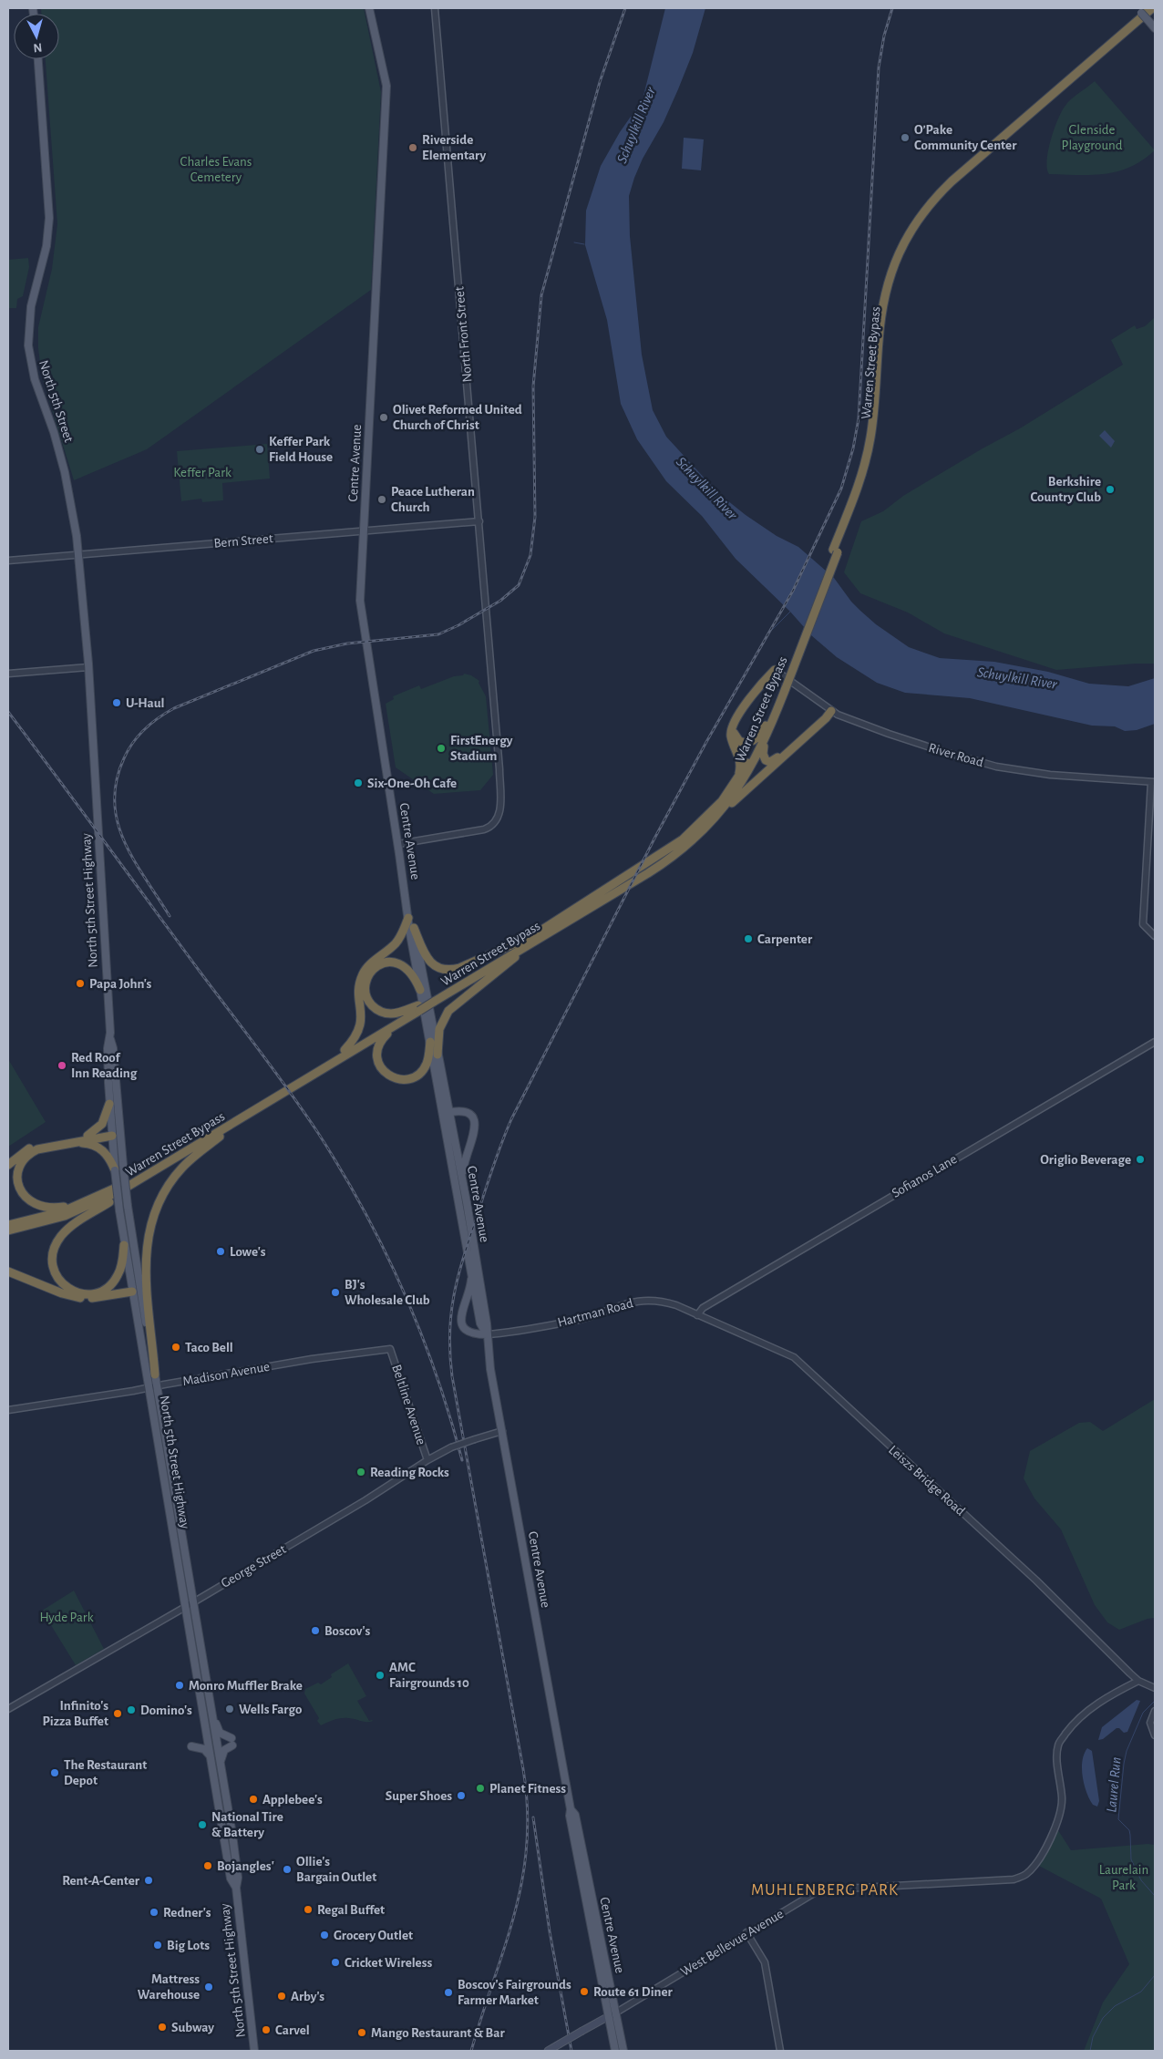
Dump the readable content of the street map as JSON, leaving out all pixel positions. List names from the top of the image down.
{
  "streets": {
    "highway": ["Warren Street Bypass"],
    "main road": ["North 5th Street", "Centre Avenue", "North 5th Street Highway"],
    "street": [
      "North Front Street",
      "Bern Street",
      "River Road",
      "Sofianos Lane",
      "Hartman Road",
      "Madison Avenue",
      "Beltline Avenue",
      "Leiszs Bridge Road",
      "George Street",
      "West Bellevue Avenue"
    ]
  },
  "crossings": [
    ["North Front Street", "Centre Avenue"],
    ["North Front Street", "Bern Street"],
    ["North 5th Street", "Bern Street"],
    ["North 5th Street", "North 5th Street Highway"],
    ["Centre Avenue", "Bern Street"],
    ["Centre Avenue", "Hartman Road"],
    ["Centre Avenue", "George Street"],
    ["Centre Avenue", "West Bellevue Avenue"],
    ["North 5th Street Highway", "Madison Avenue"],
    ["North 5th Street Highway", "George Street"],
    ["Sofianos Lane", "Leiszs Bridge Road"],
    ["Hartman Road", "Leiszs Bridge Road"],
    ["Madison Avenue", "Beltline Avenue"],
    ["Beltline Avenue", "George Street"],
    ["Leiszs Bridge Road", "West Bellevue Avenue"]
  ],
  "districts": ["MUHLENBERG PARK"],
  "water": ["Schuylkill River", "Laurel Run"],
  "parks": [
    "Glenside Playground",
    "Charles Evans Cemetery",
    "Keffer Park",
    "Hyde Park",
    "Laurelain Park"
  ],
  "places": [
    "O’Pake Community Center",
    "Riverside Elementary",
    "Olivet Reformed United Church of Christ",
    "Keffer Park Field House",
    "Berkshire Country Club",
    "Peace Lutheran Church",
    "U-Haul",
    "FirstEnergy Stadium",
    "Six-One-Oh Cafe",
    "Carpenter",
    "Papa John's",
    "Red Roof Inn Reading",
    "Origlio Beverage",
    "Lowe's",
    "BJ's Wholesale Club",
    "Taco Bell",
    "Reading Rocks",
    "Boscov's",
    "AMC Fairgrounds 10",
    "Monro Muffler Brake",
    "Wells Fargo",
    "Domino's",
    "Infinito's Pizza Buffet",
    "The Restaurant Depot",
    "Planet Fitness",
    "Super Shoes",
    "Applebee's",
    "National Tire & Battery",
    "Bojangles'",
    "Ollie's Bargain Outlet",
    "Rent-A-Center",
    "Regal Buffet",
    "Redner's",
    "Grocery Outlet",
    "Big Lots",
    "Cricket Wireless",
    "Mattress Warehouse",
    "Route 61 Diner",
    "Boscov's Fairgrounds Farmer Market",
    "Arby's",
    "Subway",
    "Carvel",
    "Mango Restaurant & Bar"
  ],
  "north": "bottom"
}
